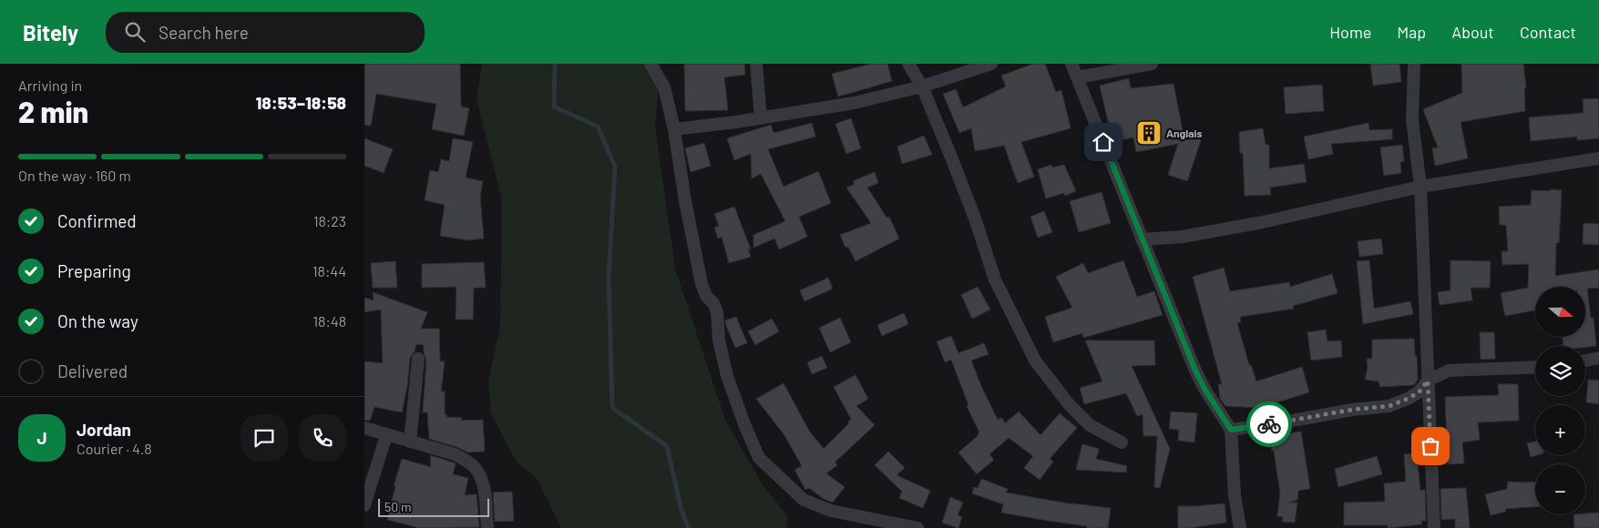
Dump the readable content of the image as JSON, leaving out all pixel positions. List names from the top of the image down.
{
  "places": {
    "building": ["Anglais"]
  },
  "scale_bar": "50 m",
  "north": "right",
  "page": {
    "header": "Bitely",
    "search": "Search here",
    "nav": [
      "Home",
      "Map",
      "About",
      "Contact"
    ],
    "heading": ["2 min", "Arriving in", "18:53–18:58"],
    "panel": ["Jordan", "Courier · 4.8"],
    "bar": "On the way · 160 m",
    "list": [
      ["Confirmed", "18:23"],
      ["Preparing", "18:44"],
      ["On the way", "18:48"],
      "Delivered"
    ],
    "map_buttons": ["+", "−"],
    "round": "J",
    "scale": "50 m"
  }
}
